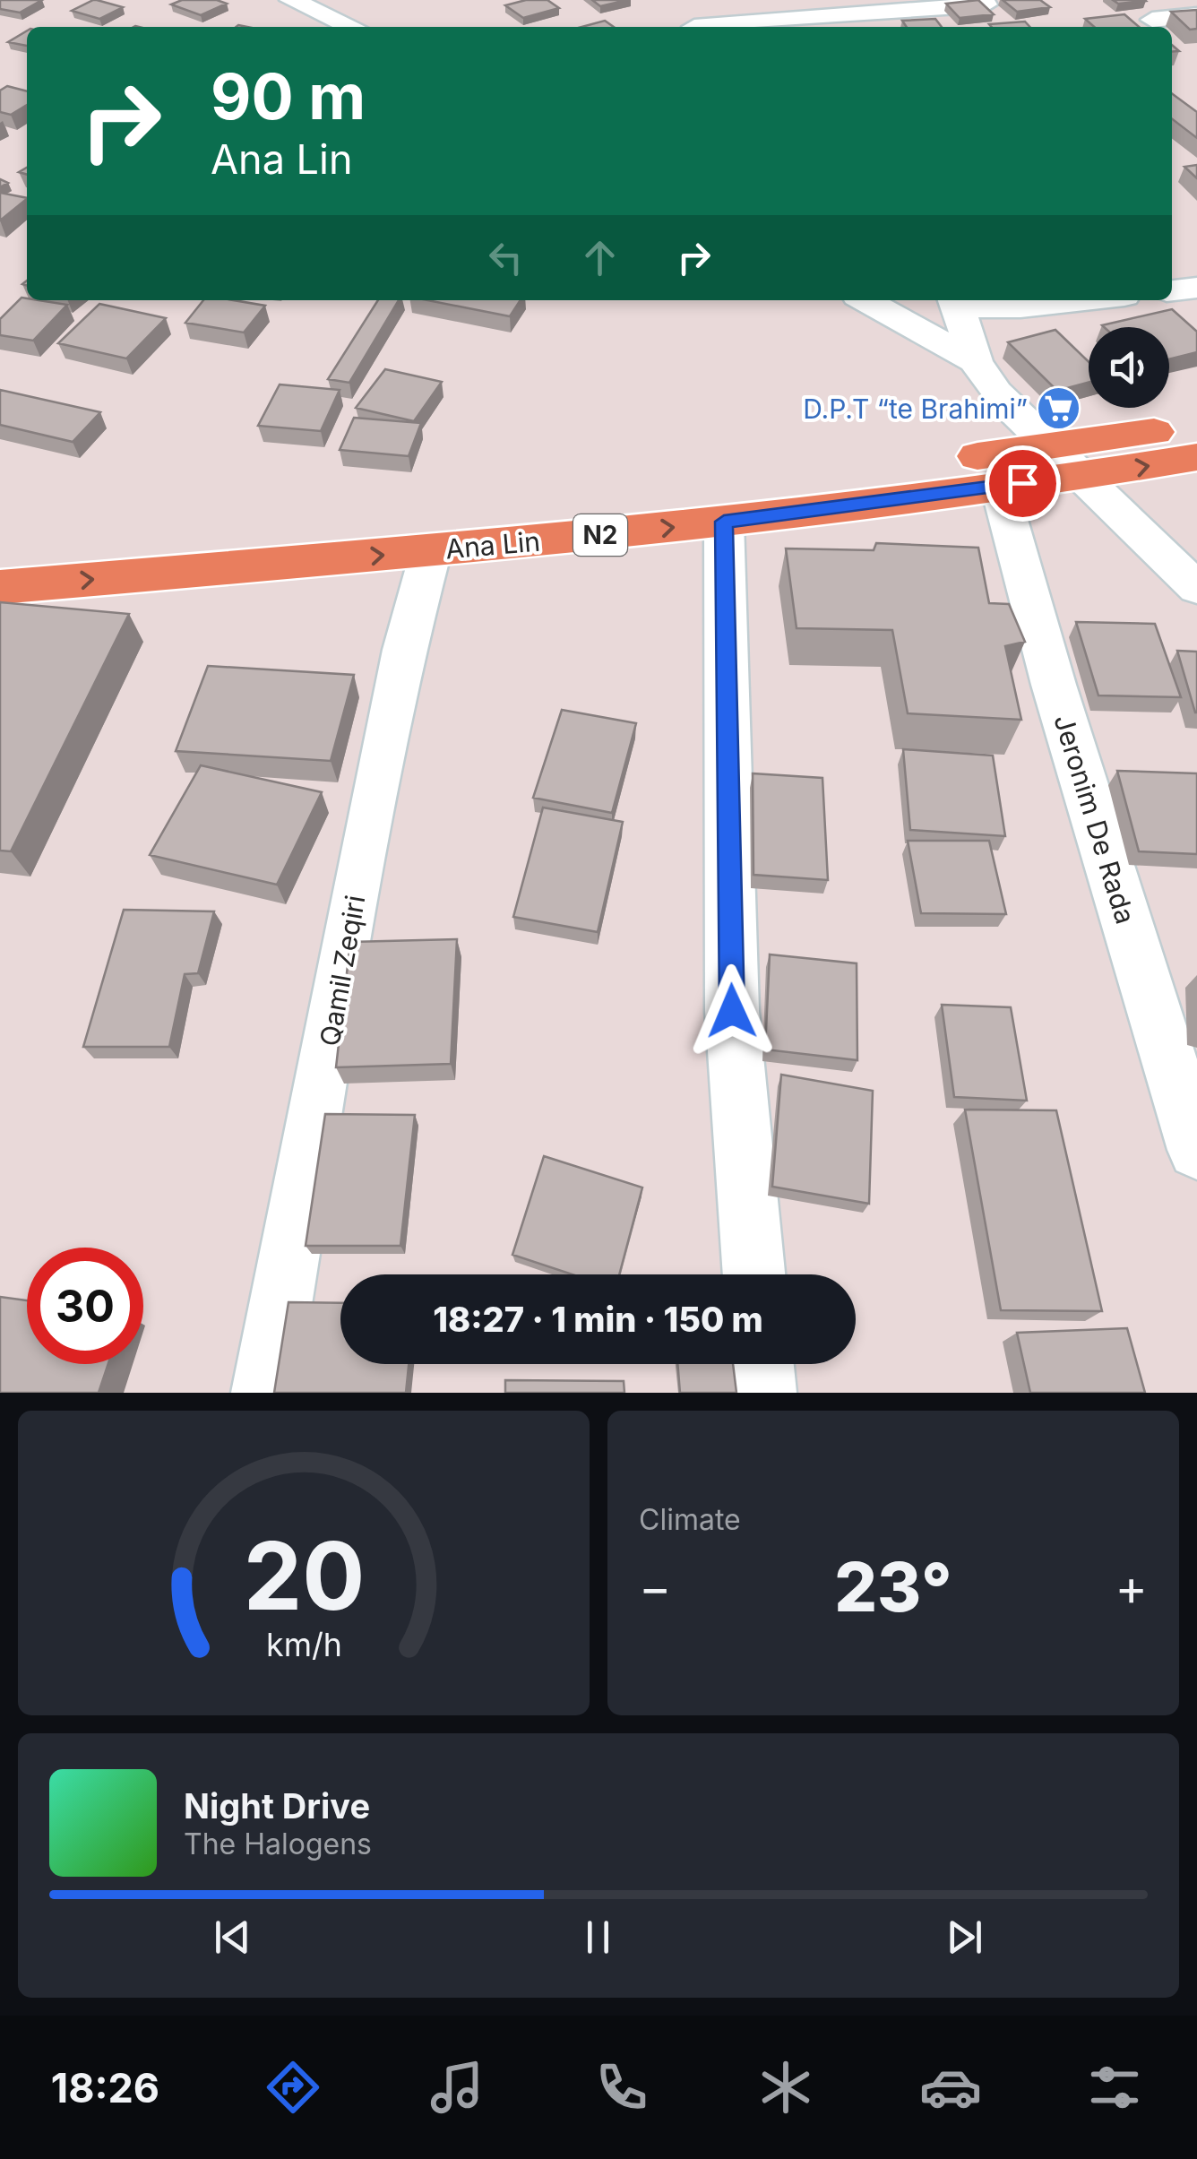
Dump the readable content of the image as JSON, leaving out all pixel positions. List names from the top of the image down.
{
  "streets": {
    "main road": ["N2", "Ana Lin"],
    "street": ["Jeronim De Rada", "Qamil Zeqiri"]
  },
  "crossings": [
    ["Ana Lin", "Jeronim De Rada"],
    ["Ana Lin", "Qamil Zeqiri"]
  ],
  "places": {
    "supermarket": ["D.P.T “te Brahimi”"]
  },
  "page": {
    "turn": ["90 m", "Ana Lin"],
    "limit": "30",
    "trip": "18:27 · 1 min · 150 m",
    "tile": "Climate",
    "heat": ["−", "23°", "+"],
    "song": ["Night Drive", "The Halogens"],
    "tabs": "18:26",
    "gauge": ["20", "km/h"]
  }
}
